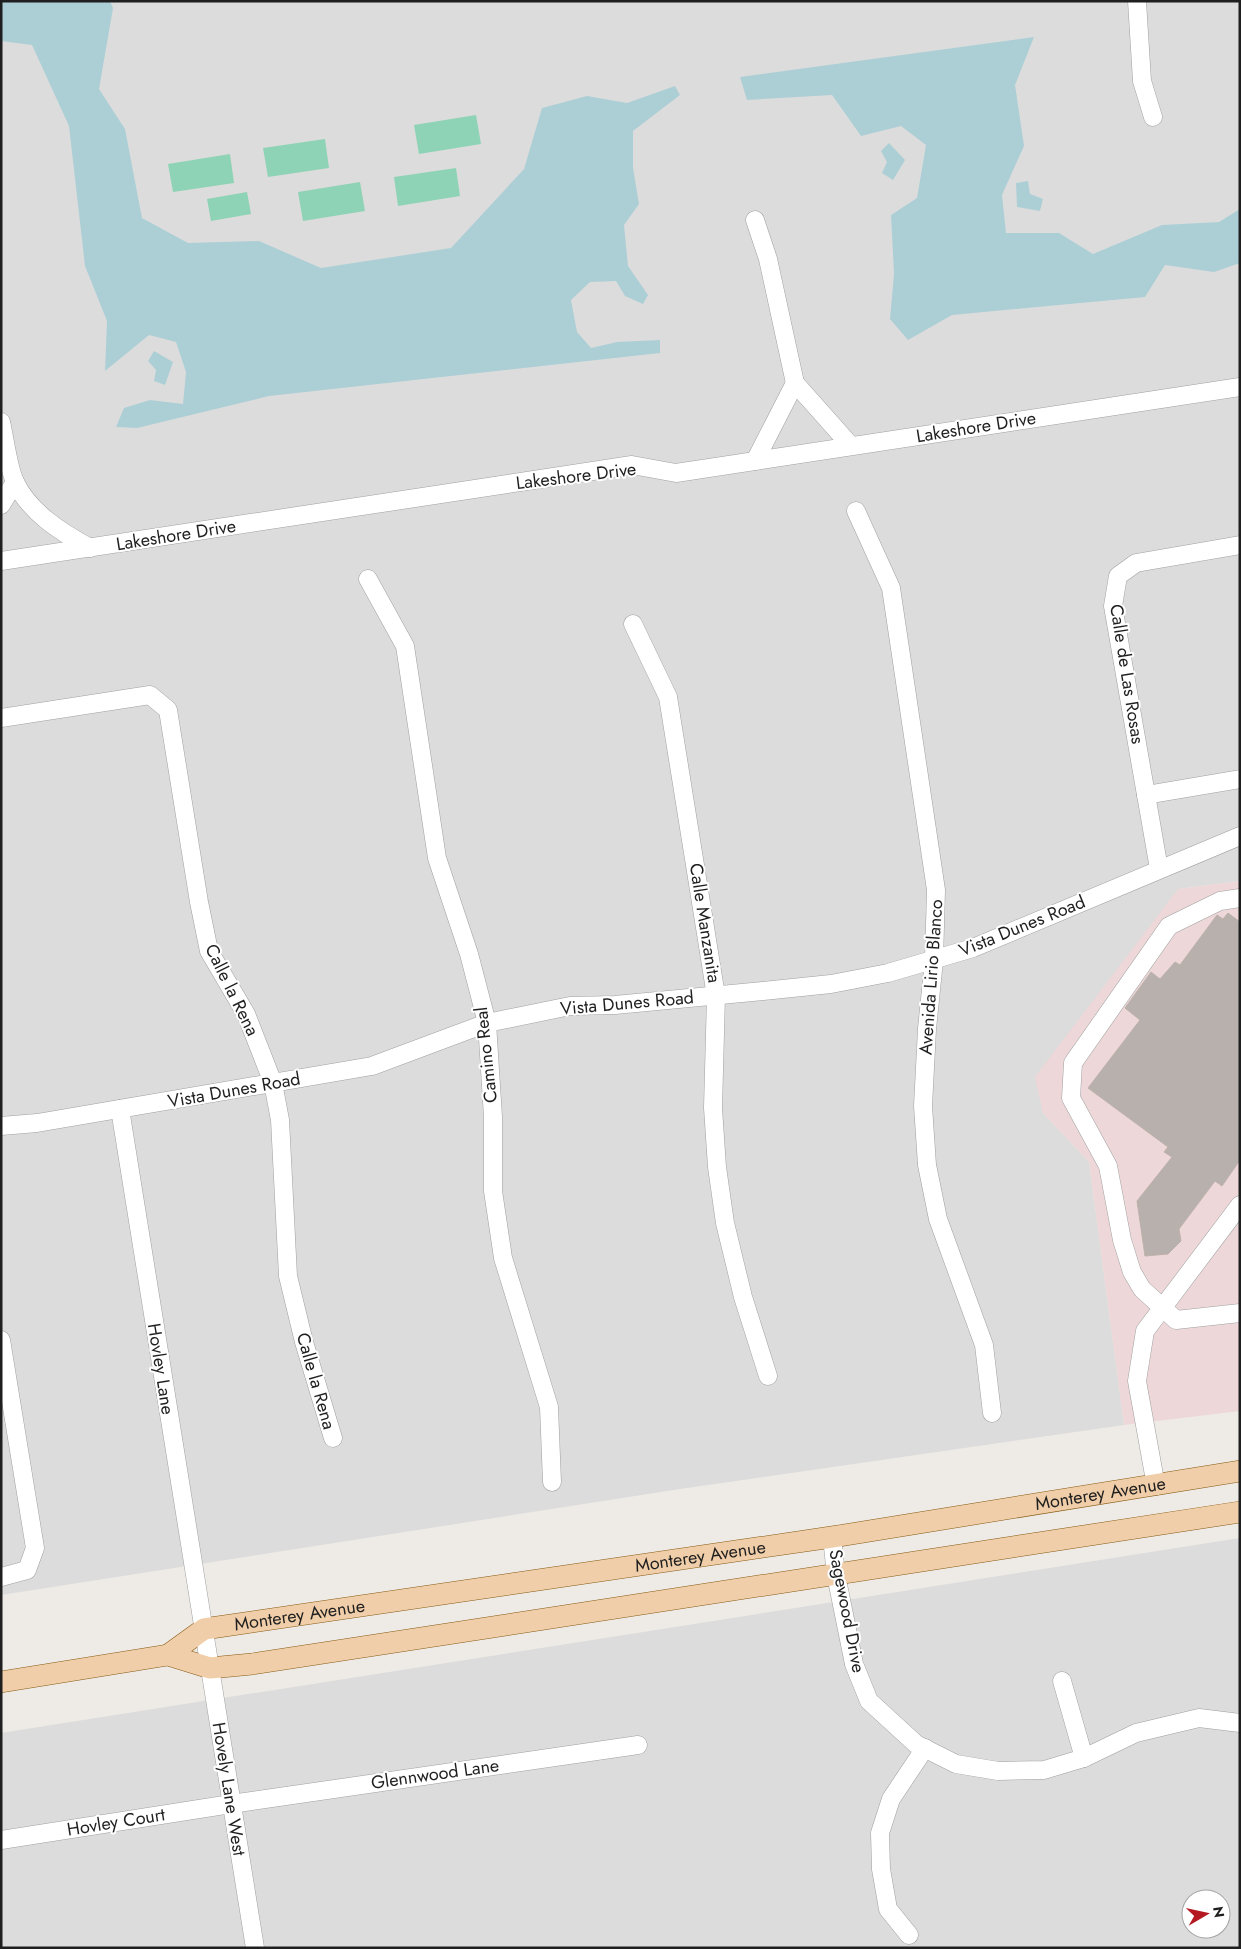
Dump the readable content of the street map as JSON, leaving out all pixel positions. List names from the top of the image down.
{
  "streets": {
    "main road": ["Monterey Avenue"],
    "street": [
      "Lakeshore Drive",
      "Calle de Las Rosas",
      "Calle Manzanita",
      "Vista Dunes Road",
      "Avenida Lirio Blanco",
      "Calle la Rena",
      "Camino Real",
      "Hovley Lane",
      "Sagewood Drive",
      "Glennwood Lane",
      "Hovely Lane West",
      "Hovley Court"
    ]
  },
  "crossings": [
    ["Calle de Las Rosas", "Vista Dunes Road"],
    ["Calle Manzanita", "Vista Dunes Road"],
    ["Vista Dunes Road", "Avenida Lirio Blanco"],
    ["Vista Dunes Road", "Calle la Rena"],
    ["Vista Dunes Road", "Camino Real"],
    ["Vista Dunes Road", "Hovley Lane"],
    ["Hovley Lane", "Monterey Avenue"],
    ["Hovley Lane", "Hovely Lane West"],
    ["Monterey Avenue", "Sagewood Drive"],
    ["Monterey Avenue", "Hovely Lane West"],
    ["Glennwood Lane", "Hovely Lane West"],
    ["Glennwood Lane", "Hovley Court"],
    ["Hovely Lane West", "Hovley Court"]
  ],
  "north": "right"
}
